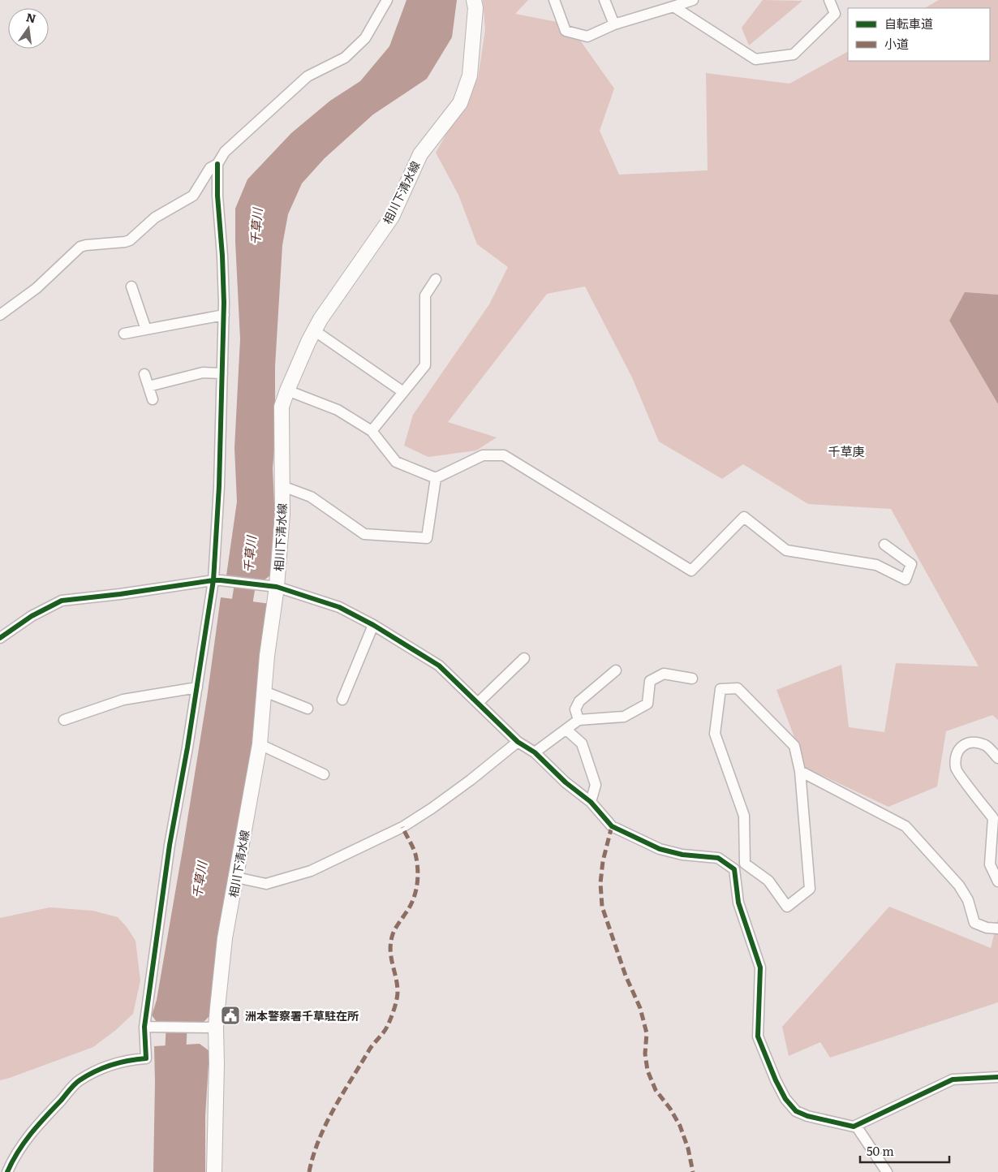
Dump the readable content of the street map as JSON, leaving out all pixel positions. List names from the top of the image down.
{
  "streets": {
    "main road": ["相川下清水線"]
  },
  "districts": ["千草庚"],
  "water": ["千草川"],
  "places": {
    "public building": ["洲本警察署千草駐在所"]
  },
  "legend": ["自転車道", "小道"],
  "scale_bar": "50 m",
  "north": "top"
}
